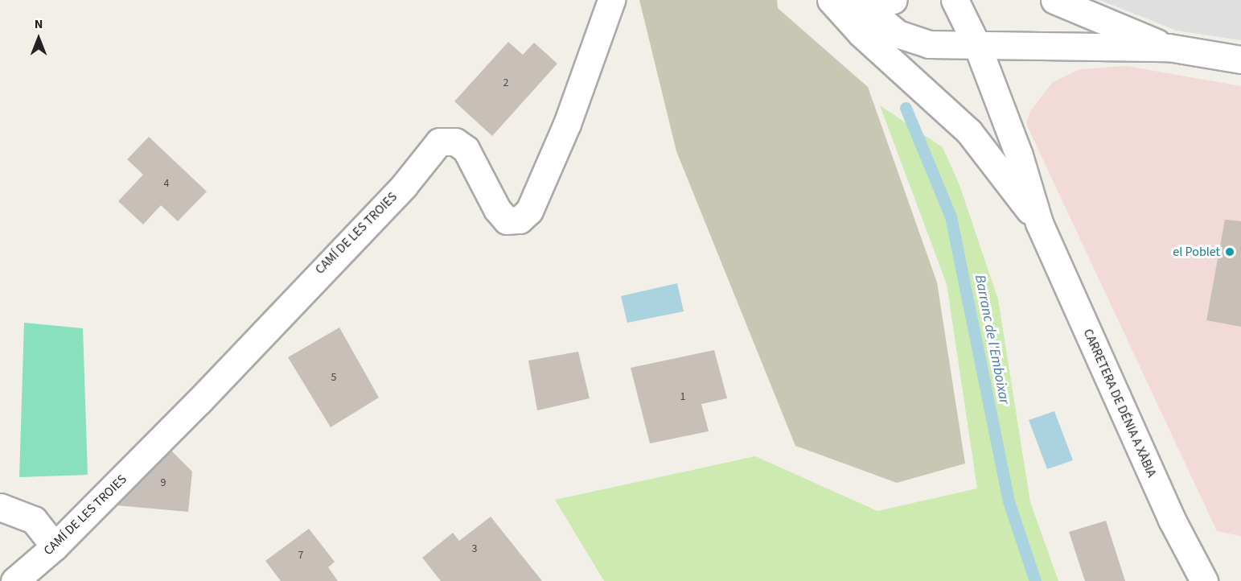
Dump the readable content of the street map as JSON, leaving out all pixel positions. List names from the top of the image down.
{
  "streets": {
    "street": ["CAMÍ DE LES TROIES", "CARRETERA DE DÉNIA A XÀBIA"]
  },
  "water": ["Barranc de l'Emboixar"],
  "places": ["el Poblet"],
  "house_numbers": [
    "2",
    "4",
    "5",
    "1",
    "9",
    "3",
    "7"
  ],
  "north": "top"
}
